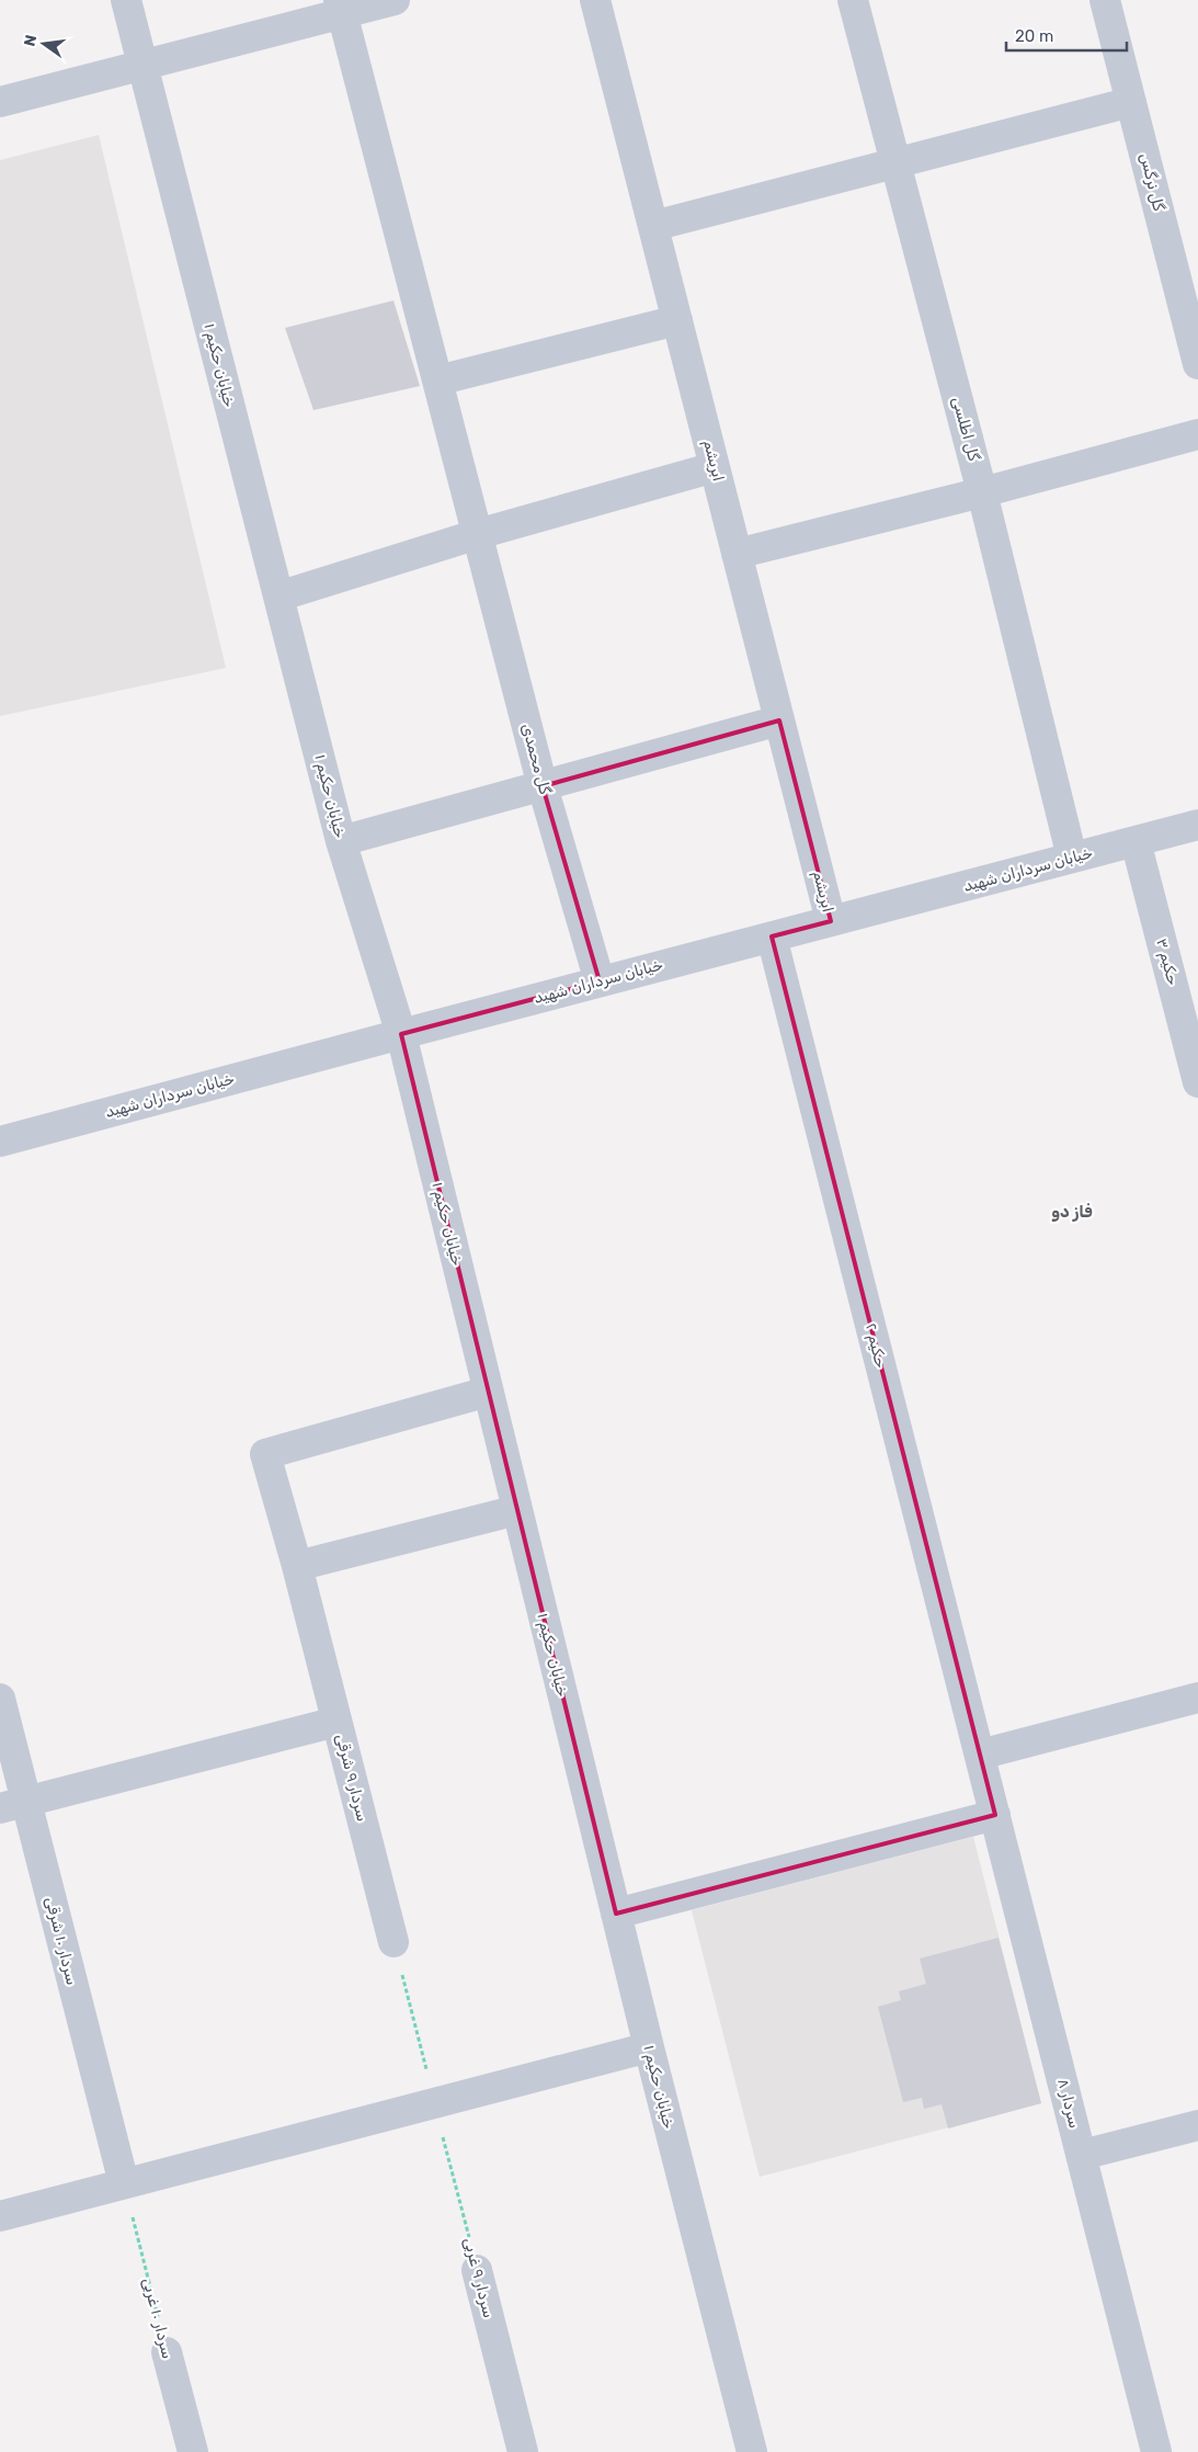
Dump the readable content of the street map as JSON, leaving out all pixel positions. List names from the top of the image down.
{
  "streets": {
    "street": [
      "گل نرگس",
      "خیابان حکیم ۱",
      "گل اطلسی",
      "ابریشم",
      "گل محمدی",
      "خیابان سرداران شهید",
      "حکیم ۳",
      "حکیم ۲",
      "سردار ۹ شرقی",
      "سردار ۱۰ شرقی",
      "سردار ۸",
      "سردار ۹ غربی",
      "سردار ۱۰ غربی"
    ]
  },
  "crossings": [
    ["خیابان حکیم ۱", "خیابان سرداران شهید"],
    ["خیابان حکیم ۱", "سردار ۹ شرقی"],
    ["گل اطلسی", "خیابان سرداران شهید"],
    ["ابریشم", "خیابان سرداران شهید"],
    ["گل محمدی", "خیابان سرداران شهید"],
    ["خیابان سرداران شهید", "حکیم ۳"],
    ["خیابان سرداران شهید", "حکیم ۲"],
    ["حکیم ۲", "سردار ۸"],
    ["سردار ۱۰ شرقی", "سردار ۱۰ غربی"]
  ],
  "districts": ["فاز دو"],
  "scale_bar": "20 m",
  "north": "left"
}
